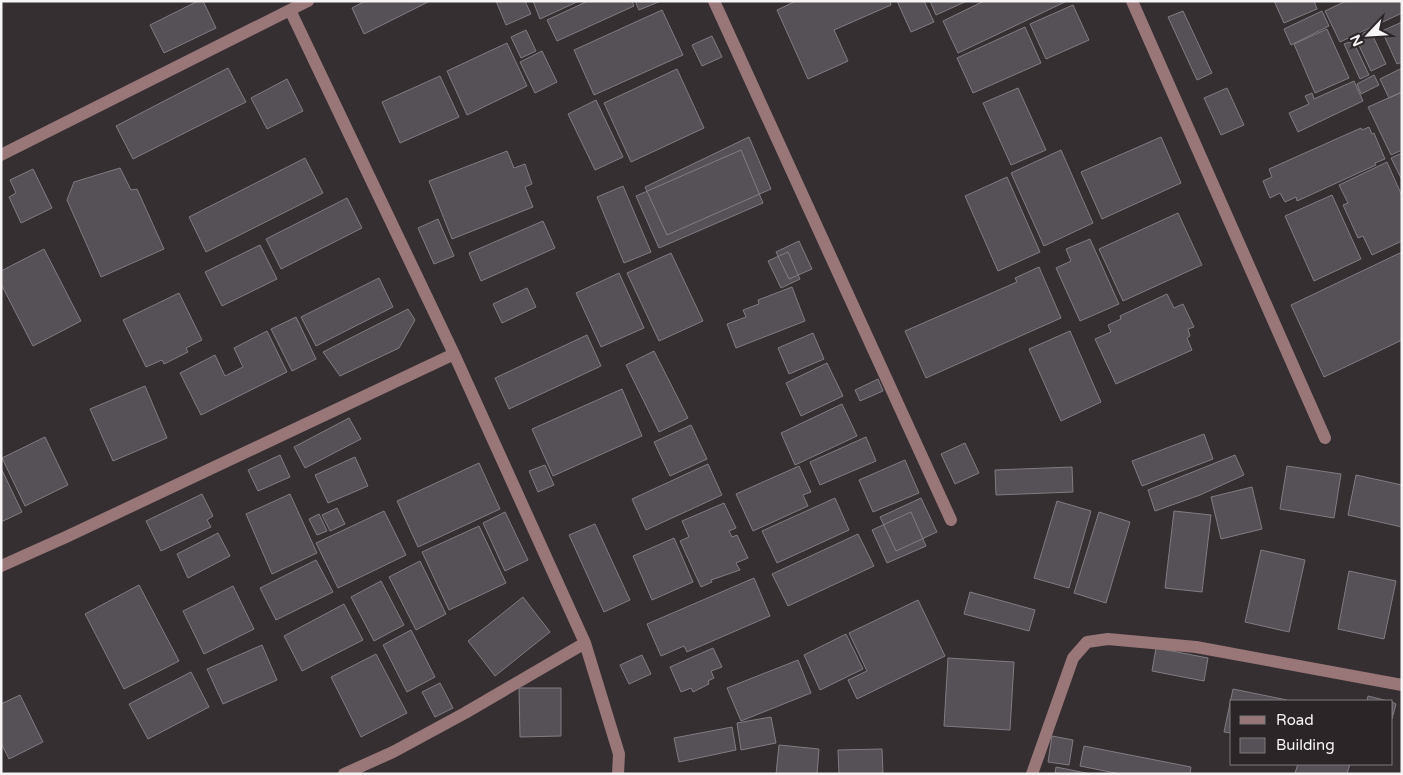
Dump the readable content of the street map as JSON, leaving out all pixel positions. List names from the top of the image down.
{
  "legend": ["Road", "Building"],
  "north": "bottom left"
}
